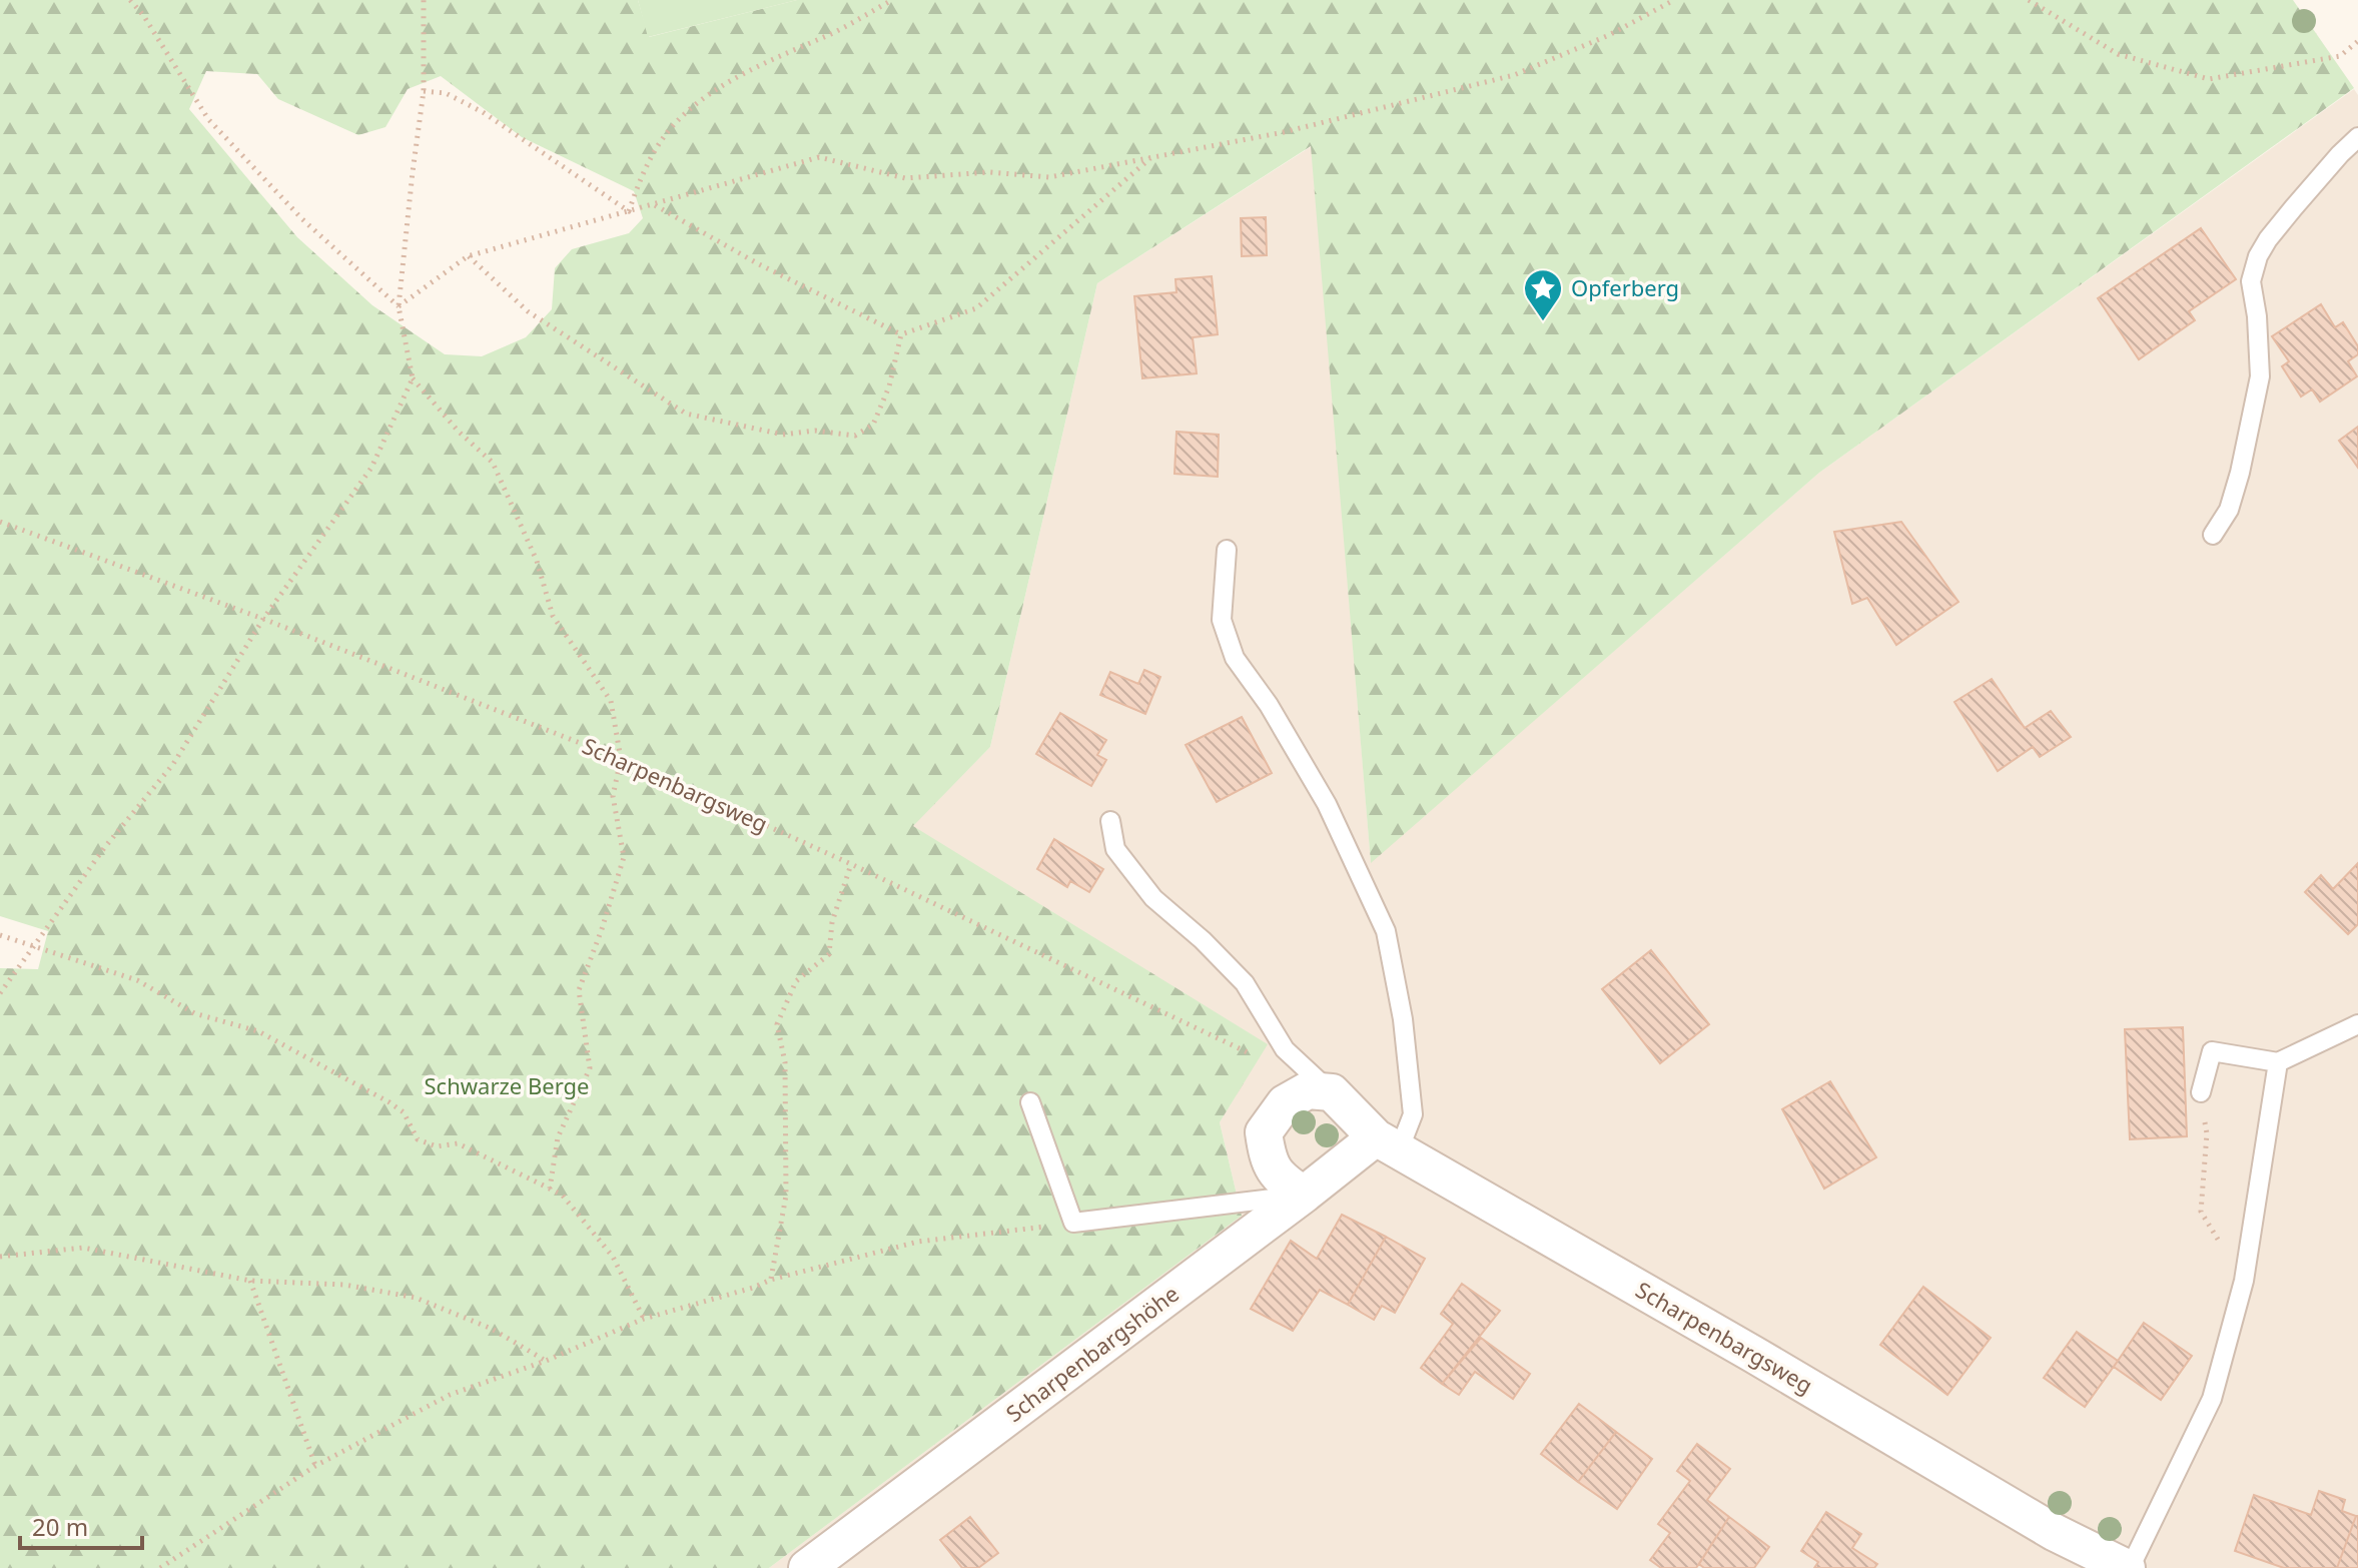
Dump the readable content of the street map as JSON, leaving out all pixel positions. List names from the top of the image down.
{
  "streets": {
    "street": ["Scharpenbargsweg", "Scharpenbargshöhe"]
  },
  "crossings": [
    ["Scharpenbargsweg", "Scharpenbargshöhe"]
  ],
  "parks": ["Schwarze Berge"],
  "places": {
    "place": ["Opferberg"]
  },
  "scale_bar": "20 m"
}
